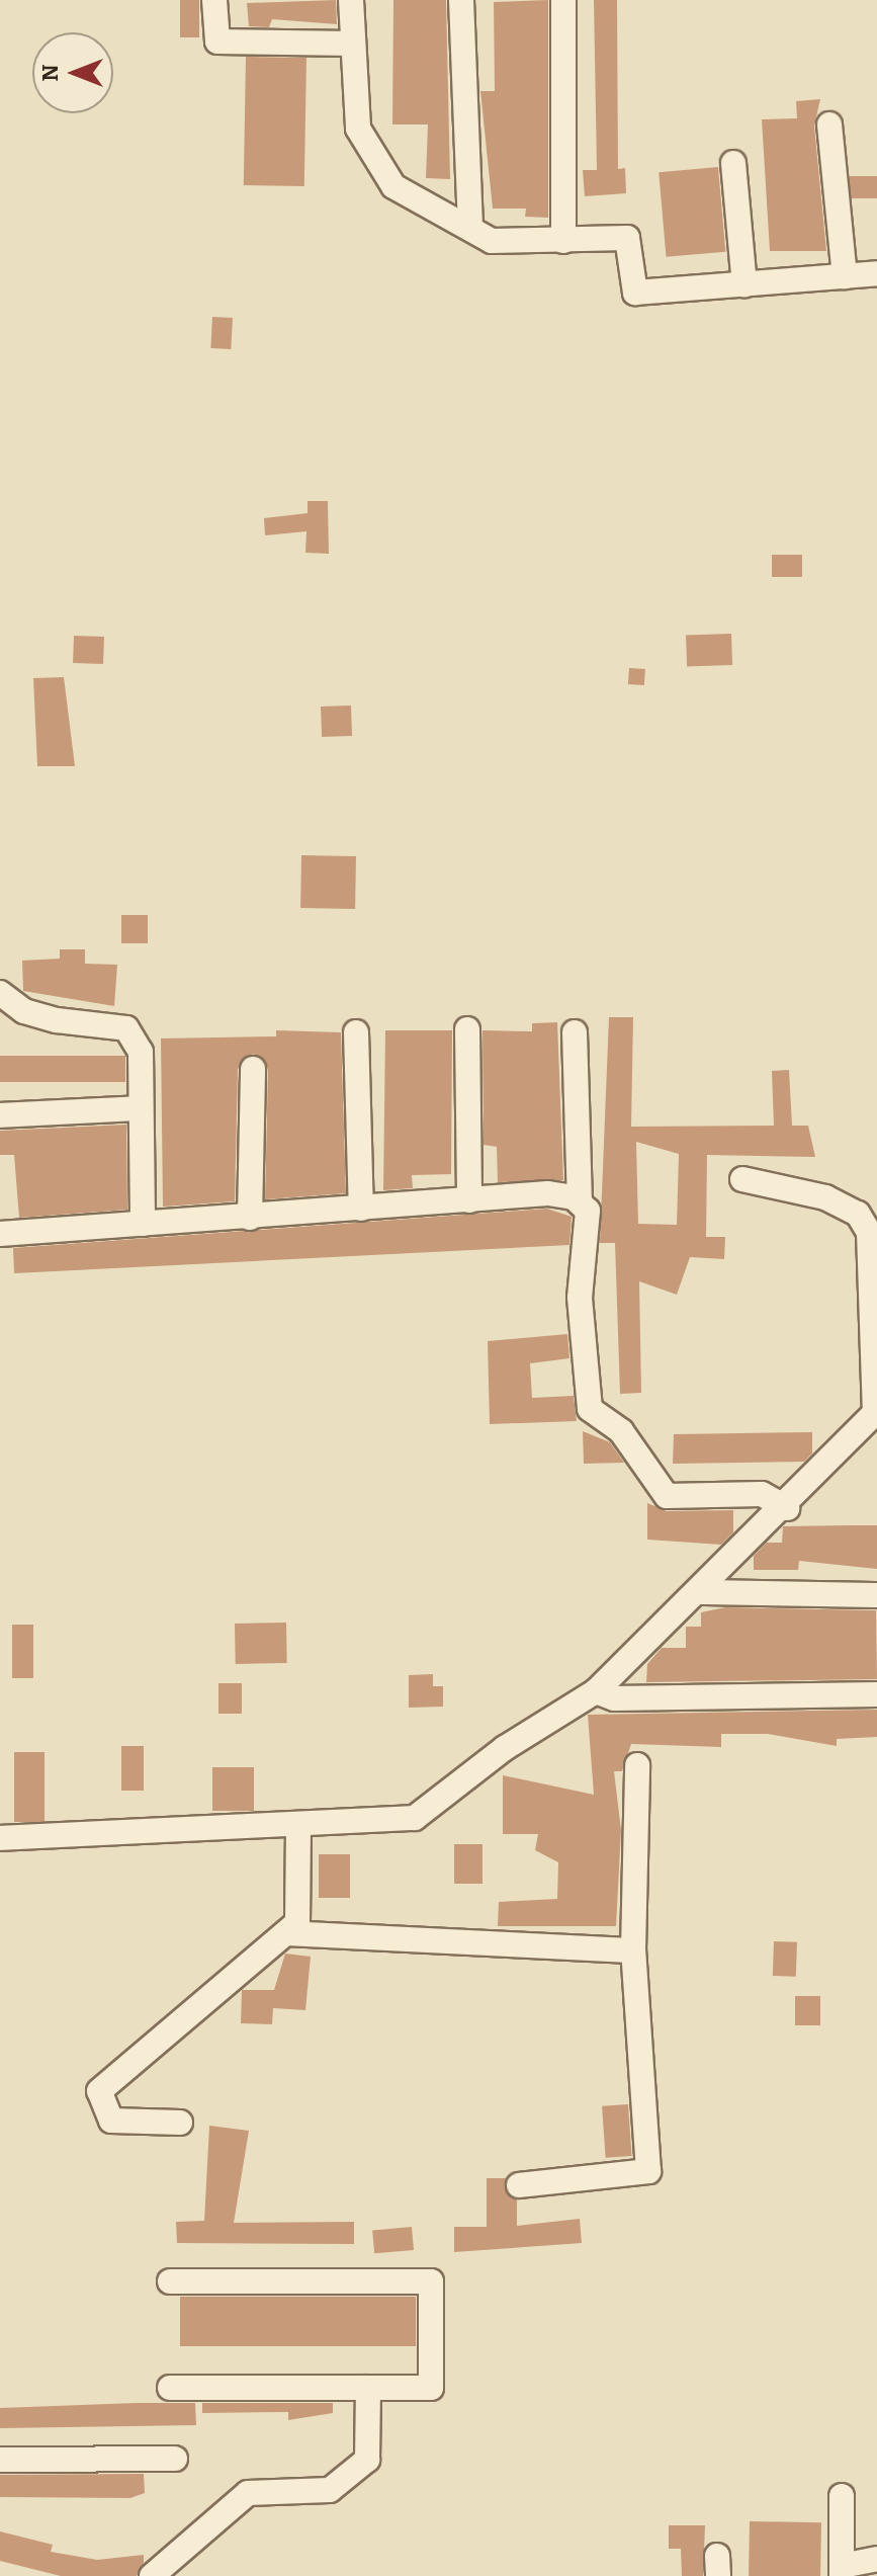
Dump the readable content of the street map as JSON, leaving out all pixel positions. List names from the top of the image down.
{
  "north": "left"
}
